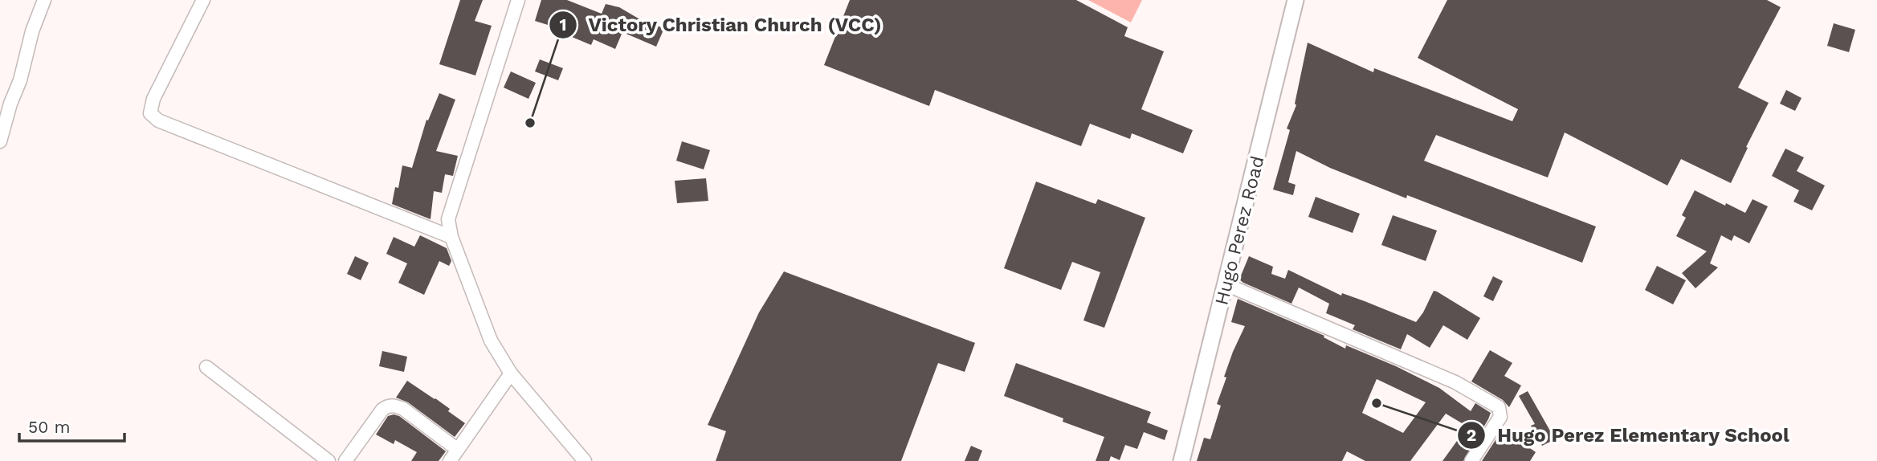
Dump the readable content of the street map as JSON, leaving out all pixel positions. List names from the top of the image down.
{
  "streets": {
    "street": ["Hugo Perez Road"]
  },
  "places": ["Victory Christian Church (VCC)", "Hugo Perez Elementary School"],
  "scale_bar": "50 m"
}
